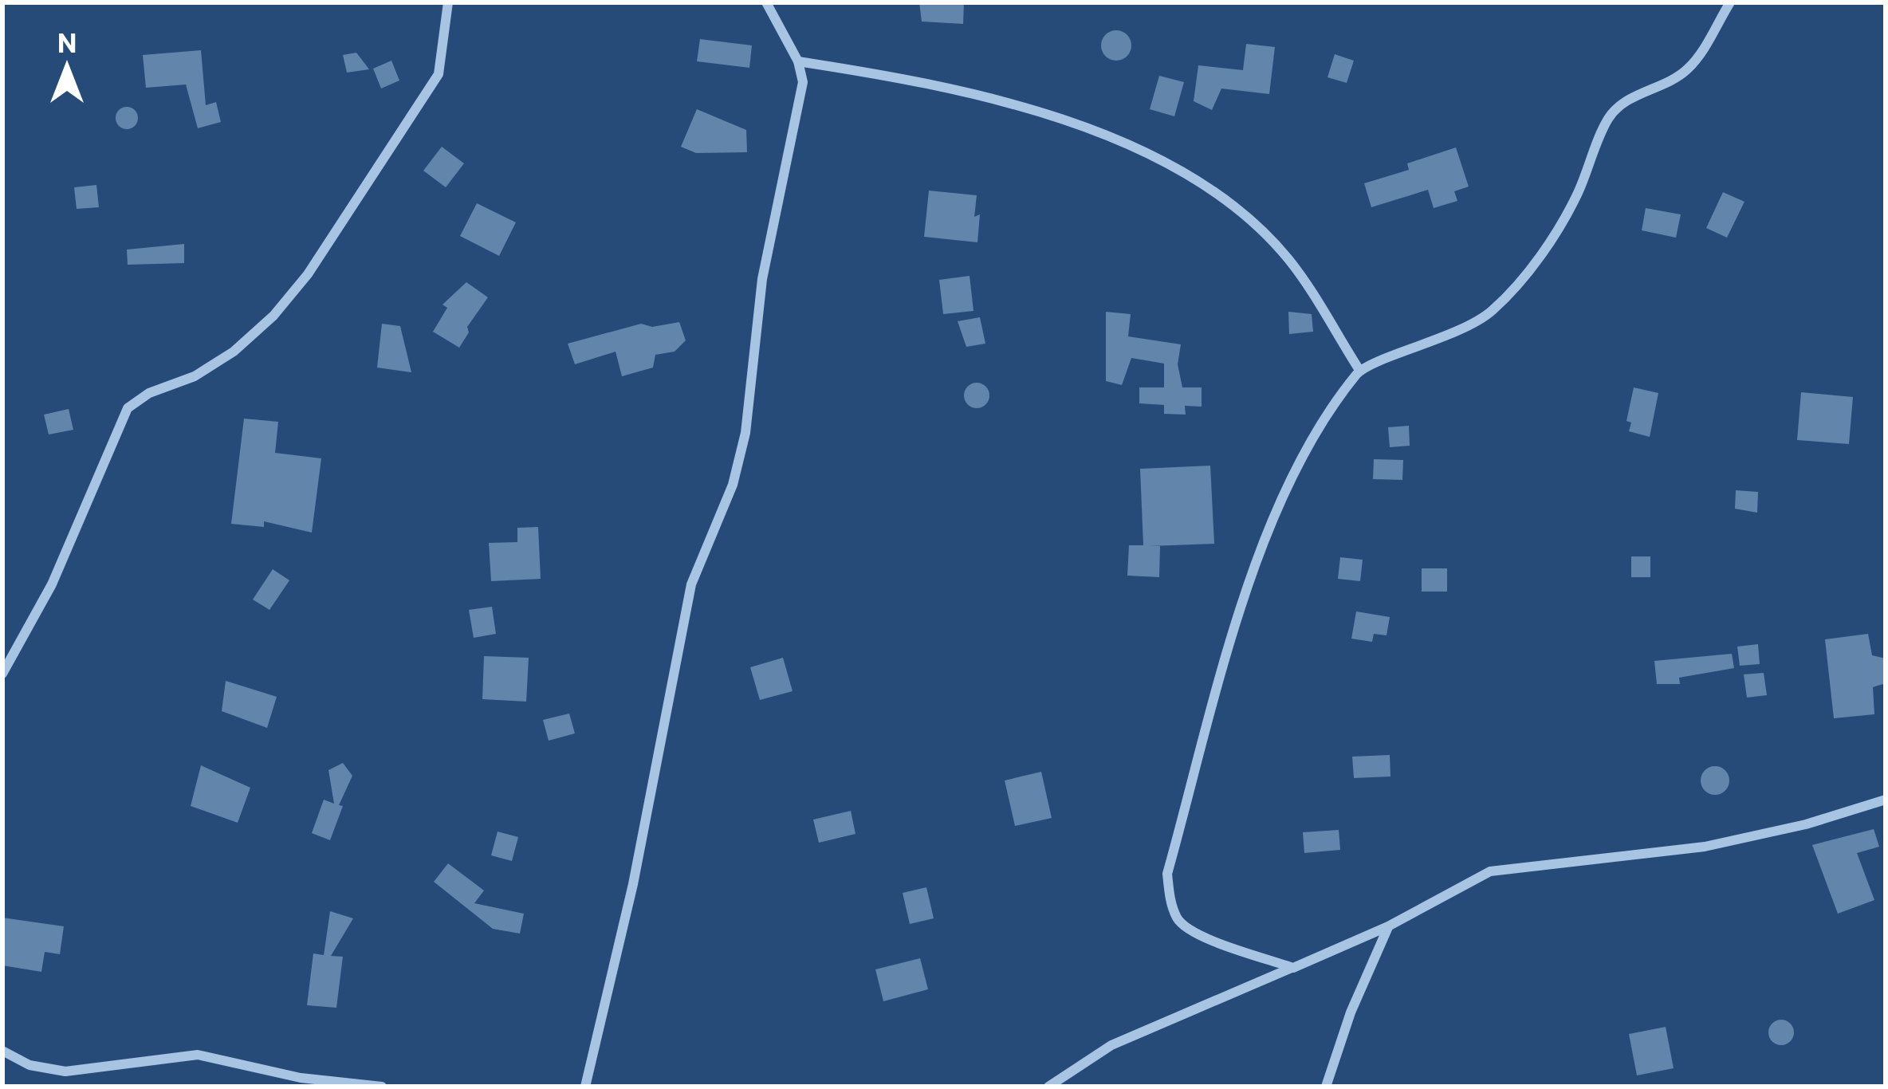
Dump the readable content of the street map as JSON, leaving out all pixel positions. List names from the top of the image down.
{
  "north": "top"
}
